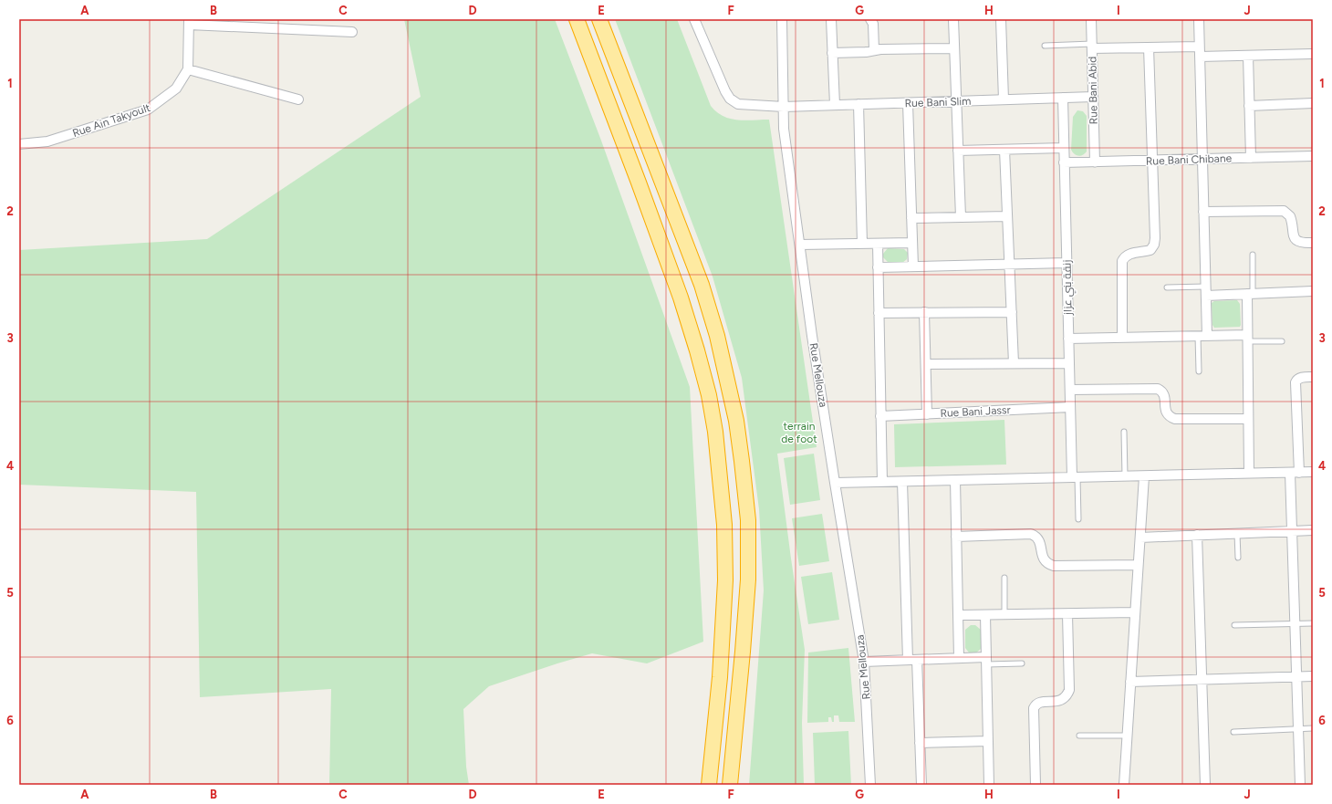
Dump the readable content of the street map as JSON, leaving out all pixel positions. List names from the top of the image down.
{
  "streets": {
    "street": [
      "Rue Bani Abid",
      "Rue Bani Slim",
      "Rue Ain Takyoult",
      "Rue Bani Chibane",
      "زنقة بني عزاز",
      "Rue Mellouza",
      "Rue Bani Jassr"
    ]
  },
  "crossings": [
    ["Rue Bani Abid", "Rue Bani Slim"],
    ["Rue Bani Abid", "Rue Bani Chibane"],
    ["Rue Bani Slim", "زنقة بني عزاز"],
    ["Rue Bani Slim", "Rue Mellouza"],
    ["Rue Bani Chibane", "زنقة بني عزاز"],
    ["زنقة بني عزاز", "Rue Bani Jassr"]
  ],
  "parks": ["terrain de foot"],
  "grid": {
    "columns": [
      "A",
      "B",
      "C",
      "D",
      "E",
      "F",
      "G",
      "H",
      "I",
      "J"
    ],
    "rows": [
      "1",
      "2",
      "3",
      "4",
      "5",
      "6"
    ]
  }
}
